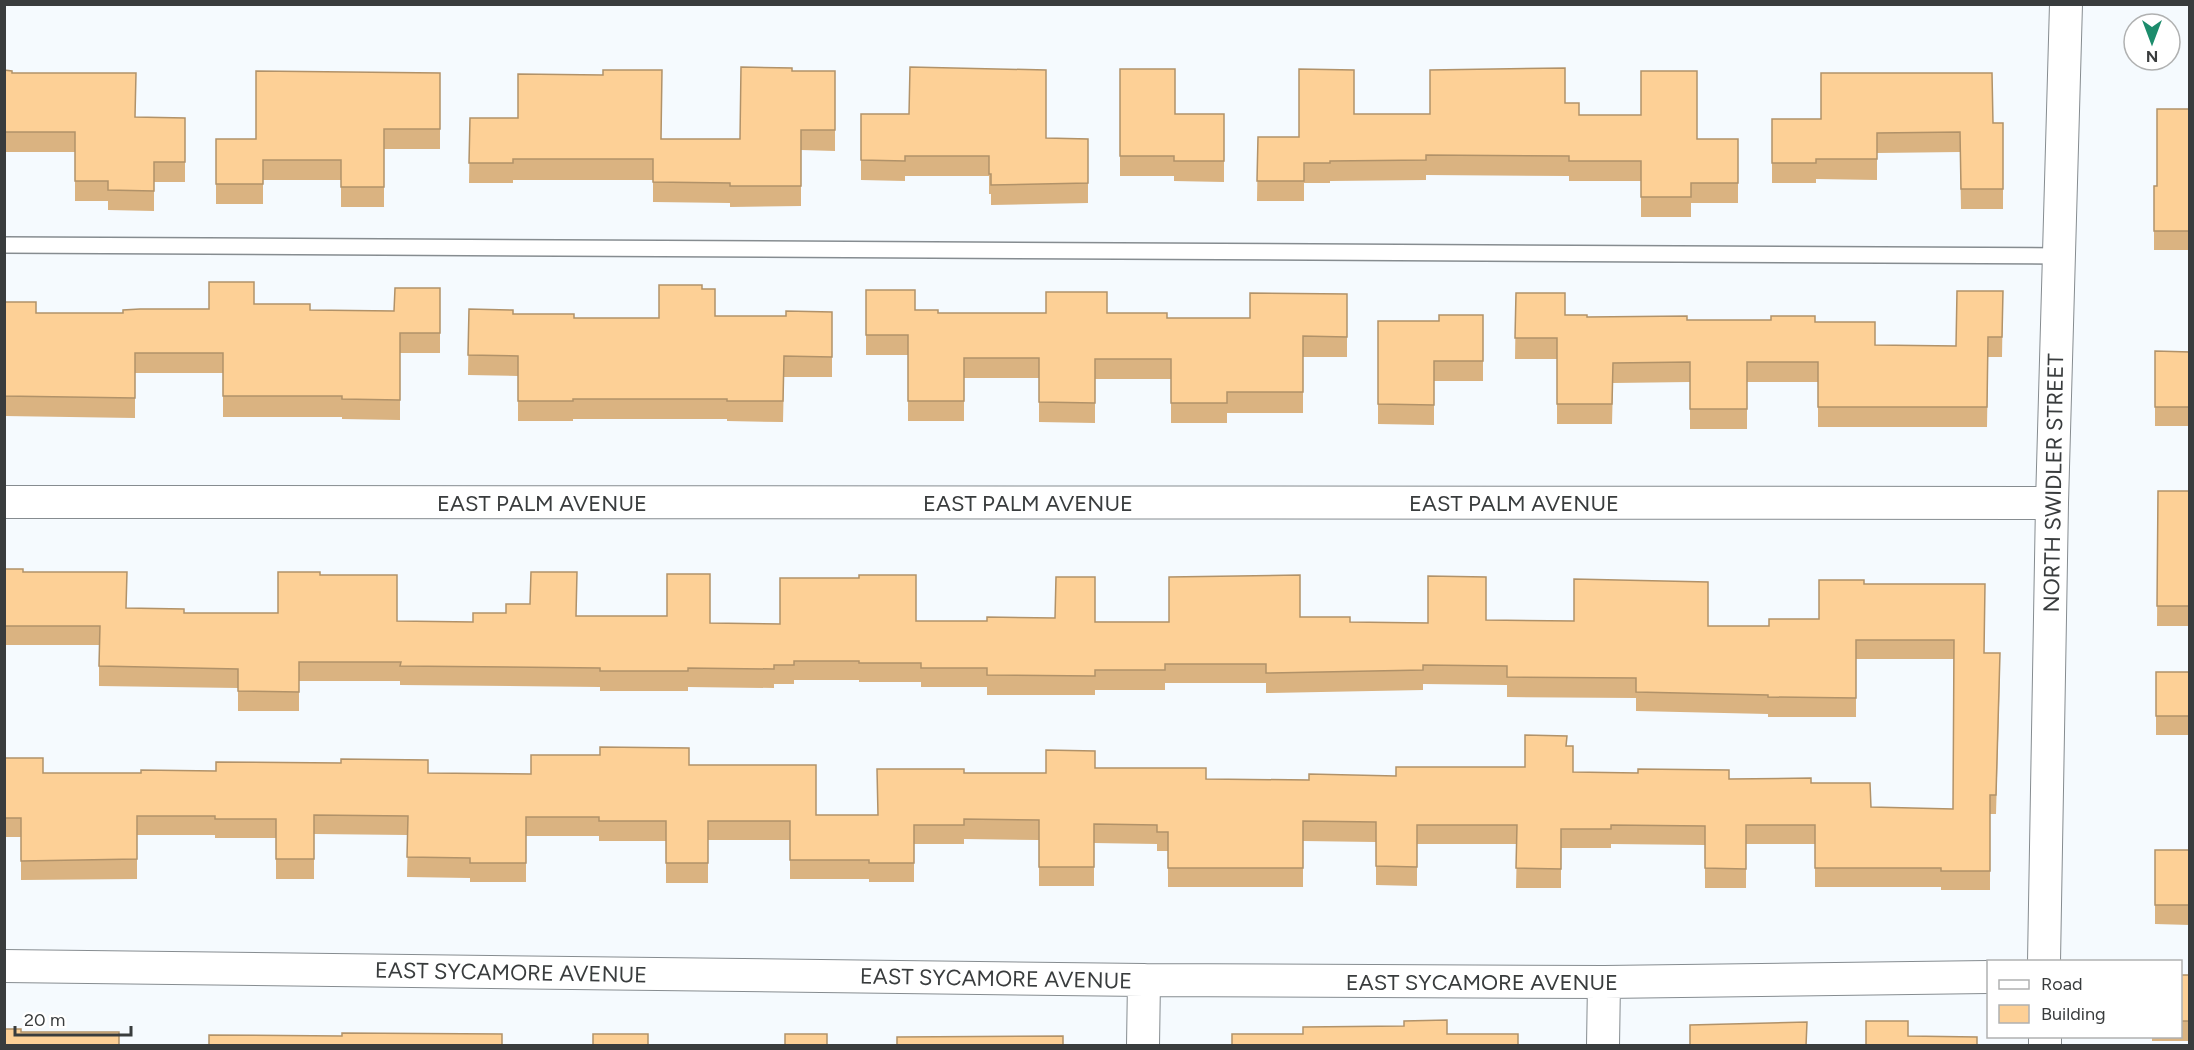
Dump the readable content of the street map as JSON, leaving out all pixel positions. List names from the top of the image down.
{
  "streets": {
    "street": ["NORTH SWIDLER STREET", "EAST PALM AVENUE", "EAST SYCAMORE AVENUE"]
  },
  "crossings": [
    ["NORTH SWIDLER STREET", "EAST PALM AVENUE"]
  ],
  "legend": ["Road", "Building"],
  "scale_bar": "20 m",
  "north": "bottom"
}
